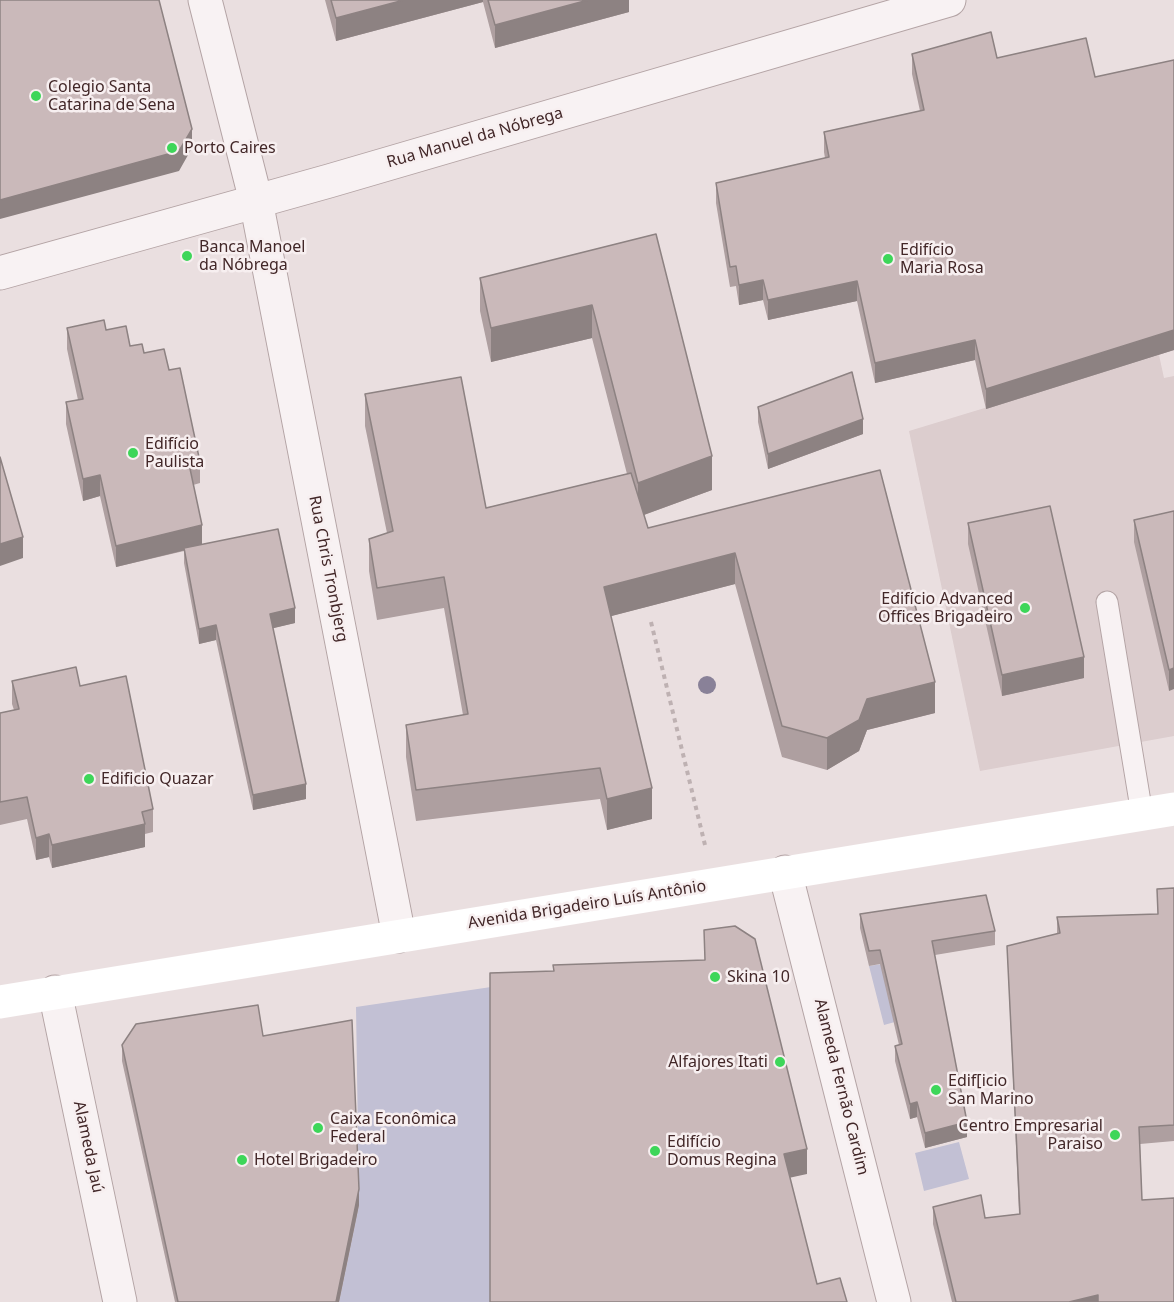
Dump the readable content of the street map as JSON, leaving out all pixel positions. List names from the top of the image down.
{
  "streets": {
    "main road": ["Avenida Brigadeiro Luís Antônio"],
    "street": [
      "Rua Manuel da Nóbrega",
      "Rua Chris Tronbjerg",
      "Alameda Fernão Cardim",
      "Alameda Jaú"
    ]
  },
  "crossings": [
    ["Rua Manuel da Nóbrega", "Rua Chris Tronbjerg"],
    ["Rua Chris Tronbjerg", "Avenida Brigadeiro Luís Antônio"],
    ["Avenida Brigadeiro Luís Antônio", "Alameda Fernão Cardim"],
    ["Avenida Brigadeiro Luís Antônio", "Alameda Jaú"]
  ],
  "places": [
    "Colegio Santa Catarina de Sena",
    "Porto Caires",
    "Banca Manoel da Nóbrega",
    "Edifício Maria Rosa",
    "Edifício Paulista",
    "Edifício Advanced Offices Brigadeiro",
    "Edificio Quazar",
    "Skina 10",
    "Alfajores Itati",
    "Edif[icio San Marino",
    "Caixa Econômica Federal",
    "Centro Empresarial Paraiso",
    "Edifício Domus Regina",
    "Hotel Brigadeiro"
  ]
}
